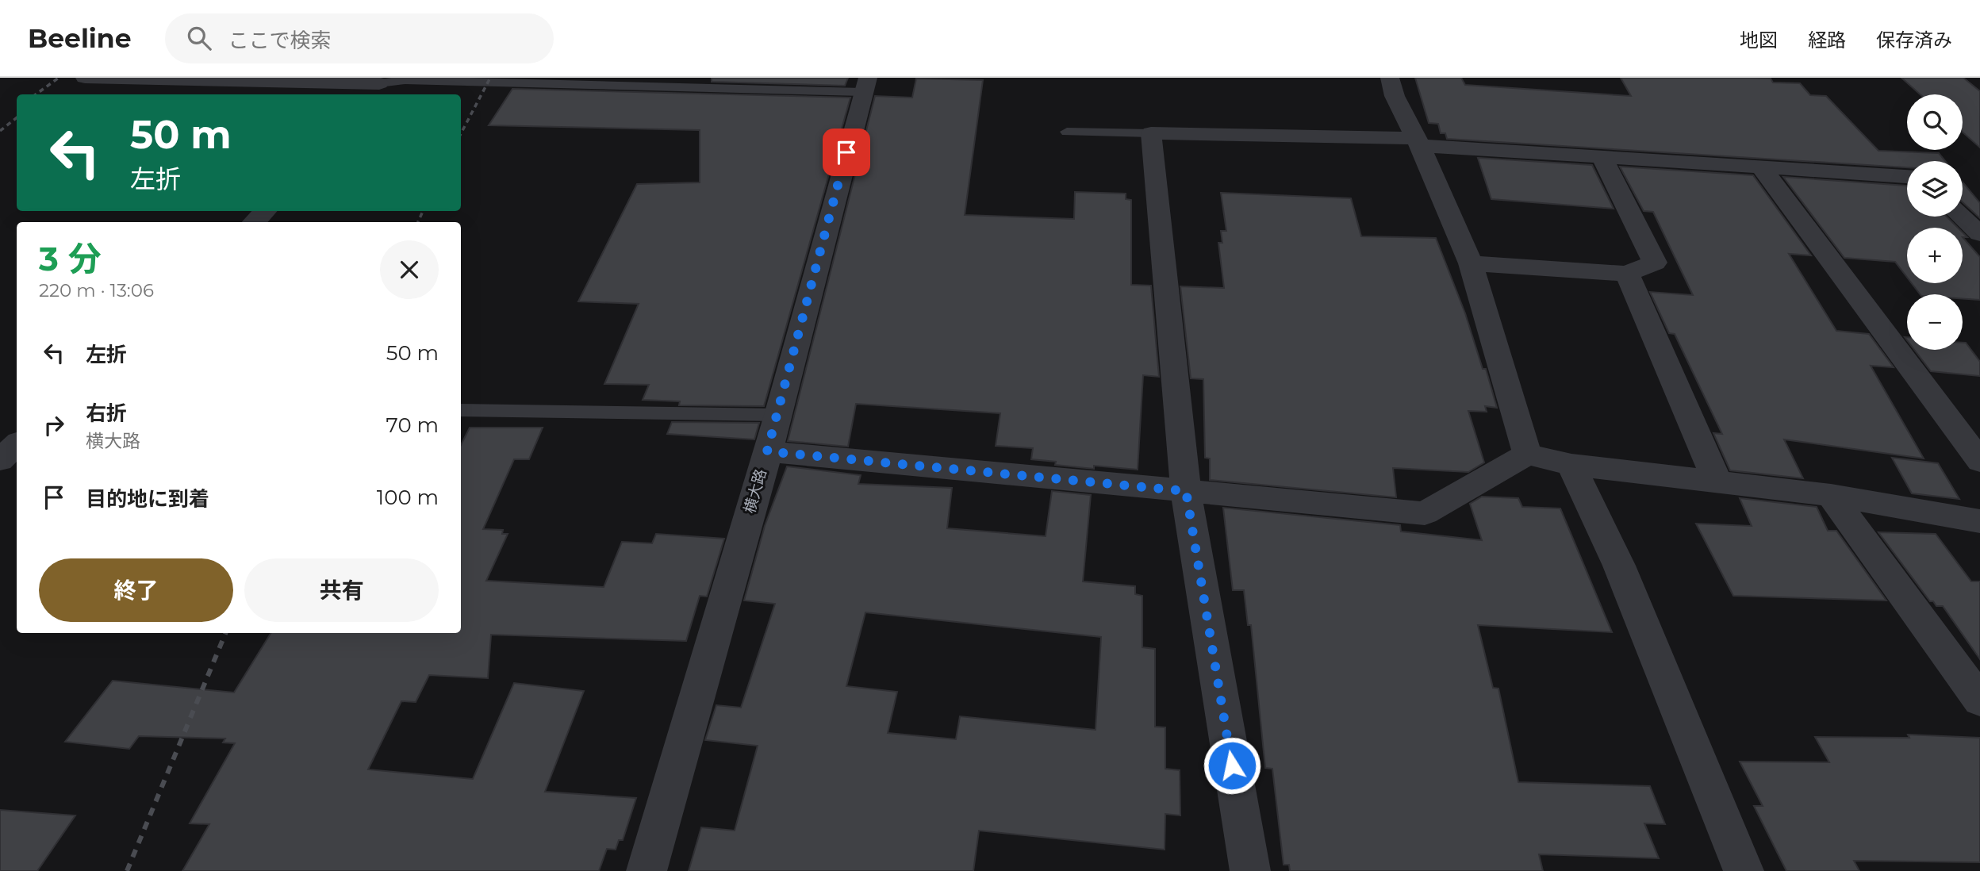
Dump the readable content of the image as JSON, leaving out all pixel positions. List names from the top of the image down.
{
  "streets": {
    "street": ["横大路"]
  },
  "page": {
    "header": "Beeline",
    "search": "ここで検索",
    "nav": ["地図", "経路", "保存済み"],
    "map_buttons": ["+", "−"],
    "turn": ["50 m", "左折"],
    "heading": ["3 分", "220 m · 13:06"],
    "list": [
      {
        "name": "左折",
        "value": "50 m"
      },
      {
        "name": "右折",
        "note": "横大路",
        "value": "70 m"
      },
      {
        "name": "目的地に到着",
        "value": "100 m"
      }
    ],
    "buttons": ["終了", "共有"]
  }
}
